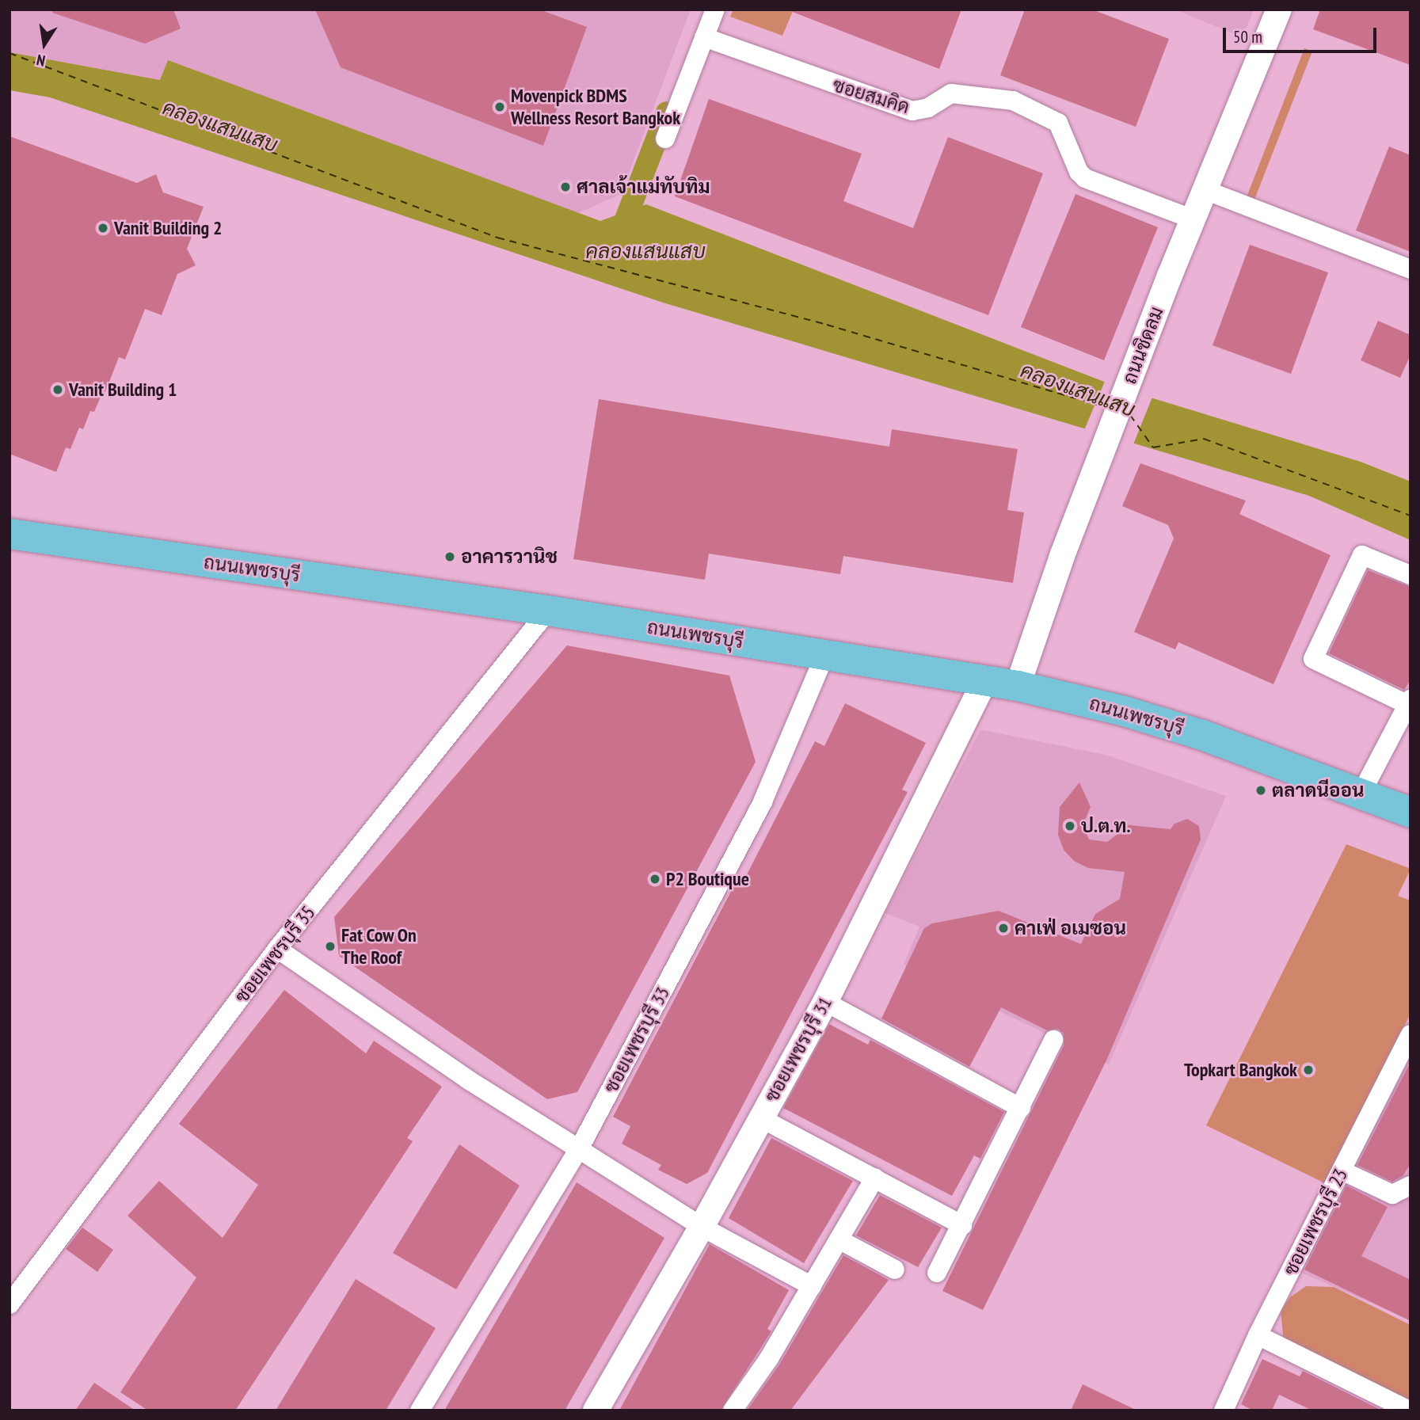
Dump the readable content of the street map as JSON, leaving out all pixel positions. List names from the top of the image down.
{
  "streets": {
    "main road": ["ถนนเพชรบุรี"],
    "street": [
      "ซอยสมคิด",
      "ถนนชิดลม",
      "ซอยเพชรบุรี 35",
      "ซอยเพชรบุรี 33",
      "ซอยเพชรบุรี 31",
      "ซอยเพชรบุรี 23"
    ]
  },
  "crossings": [
    ["ซอยสมคิด", "ถนนชิดลม"],
    ["ถนนชิดลม", "ถนนเพชรบุรี"],
    ["ถนนเพชรบุรี", "ซอยเพชรบุรี 35"],
    ["ถนนเพชรบุรี", "ซอยเพชรบุรี 33"],
    ["ถนนเพชรบุรี", "ซอยเพชรบุรี 31"]
  ],
  "water": ["คลองแสนแสบ"],
  "places": [
    "Movenpick BDMS Wellness Resort Bangkok",
    "ศาลเจ้าแม่ทับทิม",
    "Vanit Building 2",
    "Vanit Building 1",
    "อาคารวานิช",
    "ตลาดนีออน",
    "ป.ต.ท.",
    "P2 Boutique",
    "คาเฟ่ อเมซอน",
    "Fat Cow On The Roof",
    "Topkart Bangkok"
  ],
  "scale_bar": "50 m",
  "north": "bottom"
}
